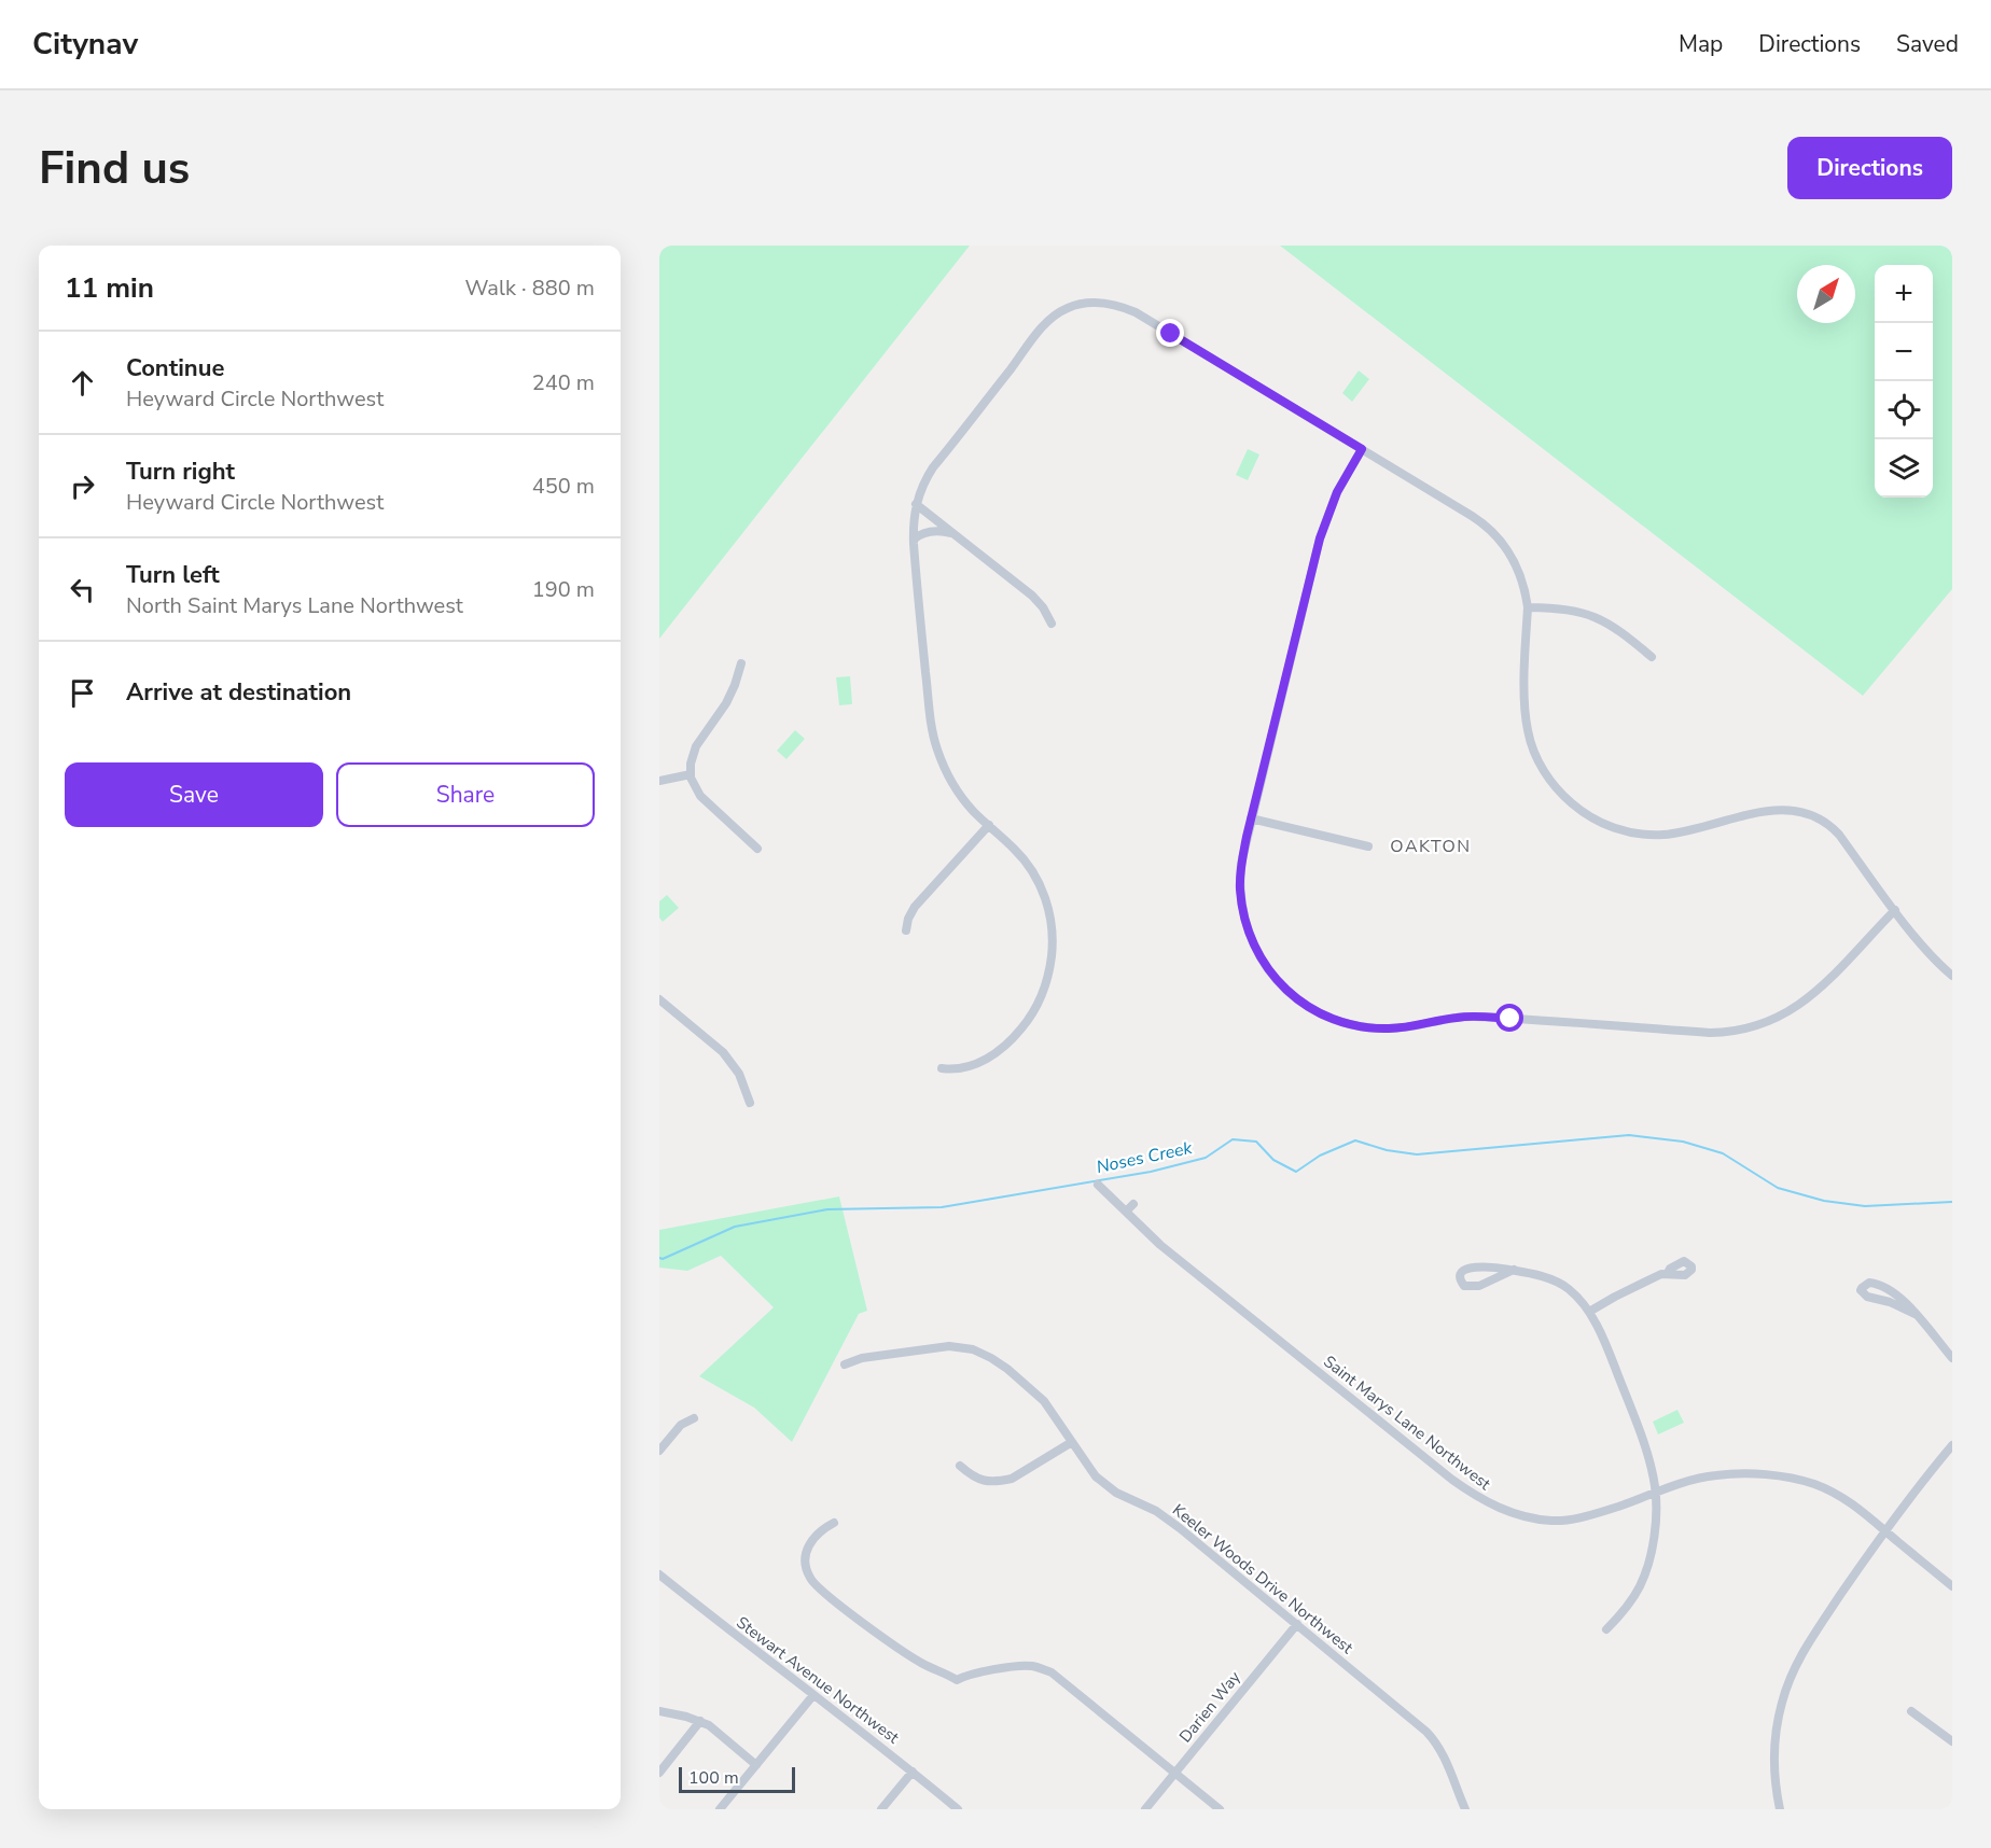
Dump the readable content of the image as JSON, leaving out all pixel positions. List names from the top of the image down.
{
  "streets": {
    "street": [
      "Saint Marys Lane Northwest",
      "Keeler Woods Drive Northwest",
      "Stewart Avenue Northwest",
      "Darien Way"
    ]
  },
  "crossings": [
    ["Keeler Woods Drive Northwest", "Darien Way"]
  ],
  "districts": ["OAKTON"],
  "water": ["Noses Creek"],
  "scale_bar": "100 m",
  "north": "top right",
  "page": {
    "header": "Citynav",
    "nav": ["Map", "Directions", "Saved"],
    "buttons": [
      "Directions",
      ["Save", "Share"]
    ],
    "title": "Find us",
    "heading": ["11 min", "Walk · 880 m"],
    "map_buttons": ["+", "−"],
    "list": [
      ["Continue", "Heyward Circle Northwest", "240 m"],
      ["Turn right", "Heyward Circle Northwest", "450 m"],
      ["Turn left", "North Saint Marys Lane Northwest", "190 m"],
      "Arrive at destination"
    ],
    "scale": "100 m"
  }
}
